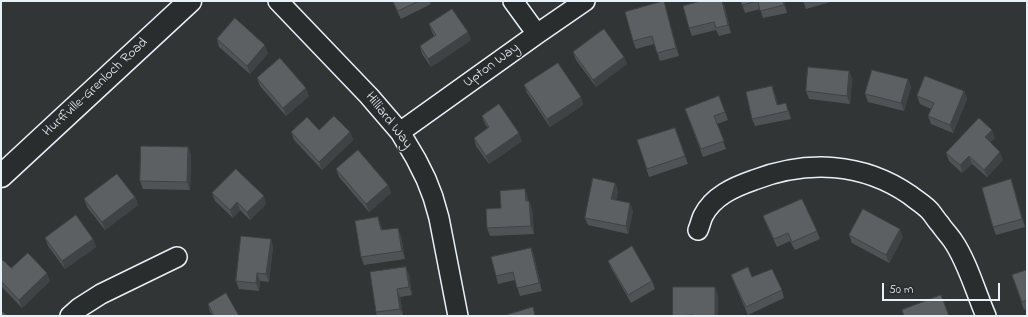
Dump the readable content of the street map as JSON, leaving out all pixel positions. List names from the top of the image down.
{
  "streets": {
    "main road": ["Hurffville-Grenloch Road"],
    "street": ["Upton Way", "Hilliard Way"]
  },
  "crossings": [
    ["Upton Way", "Hilliard Way"]
  ],
  "scale_bar": "50 m"
}
